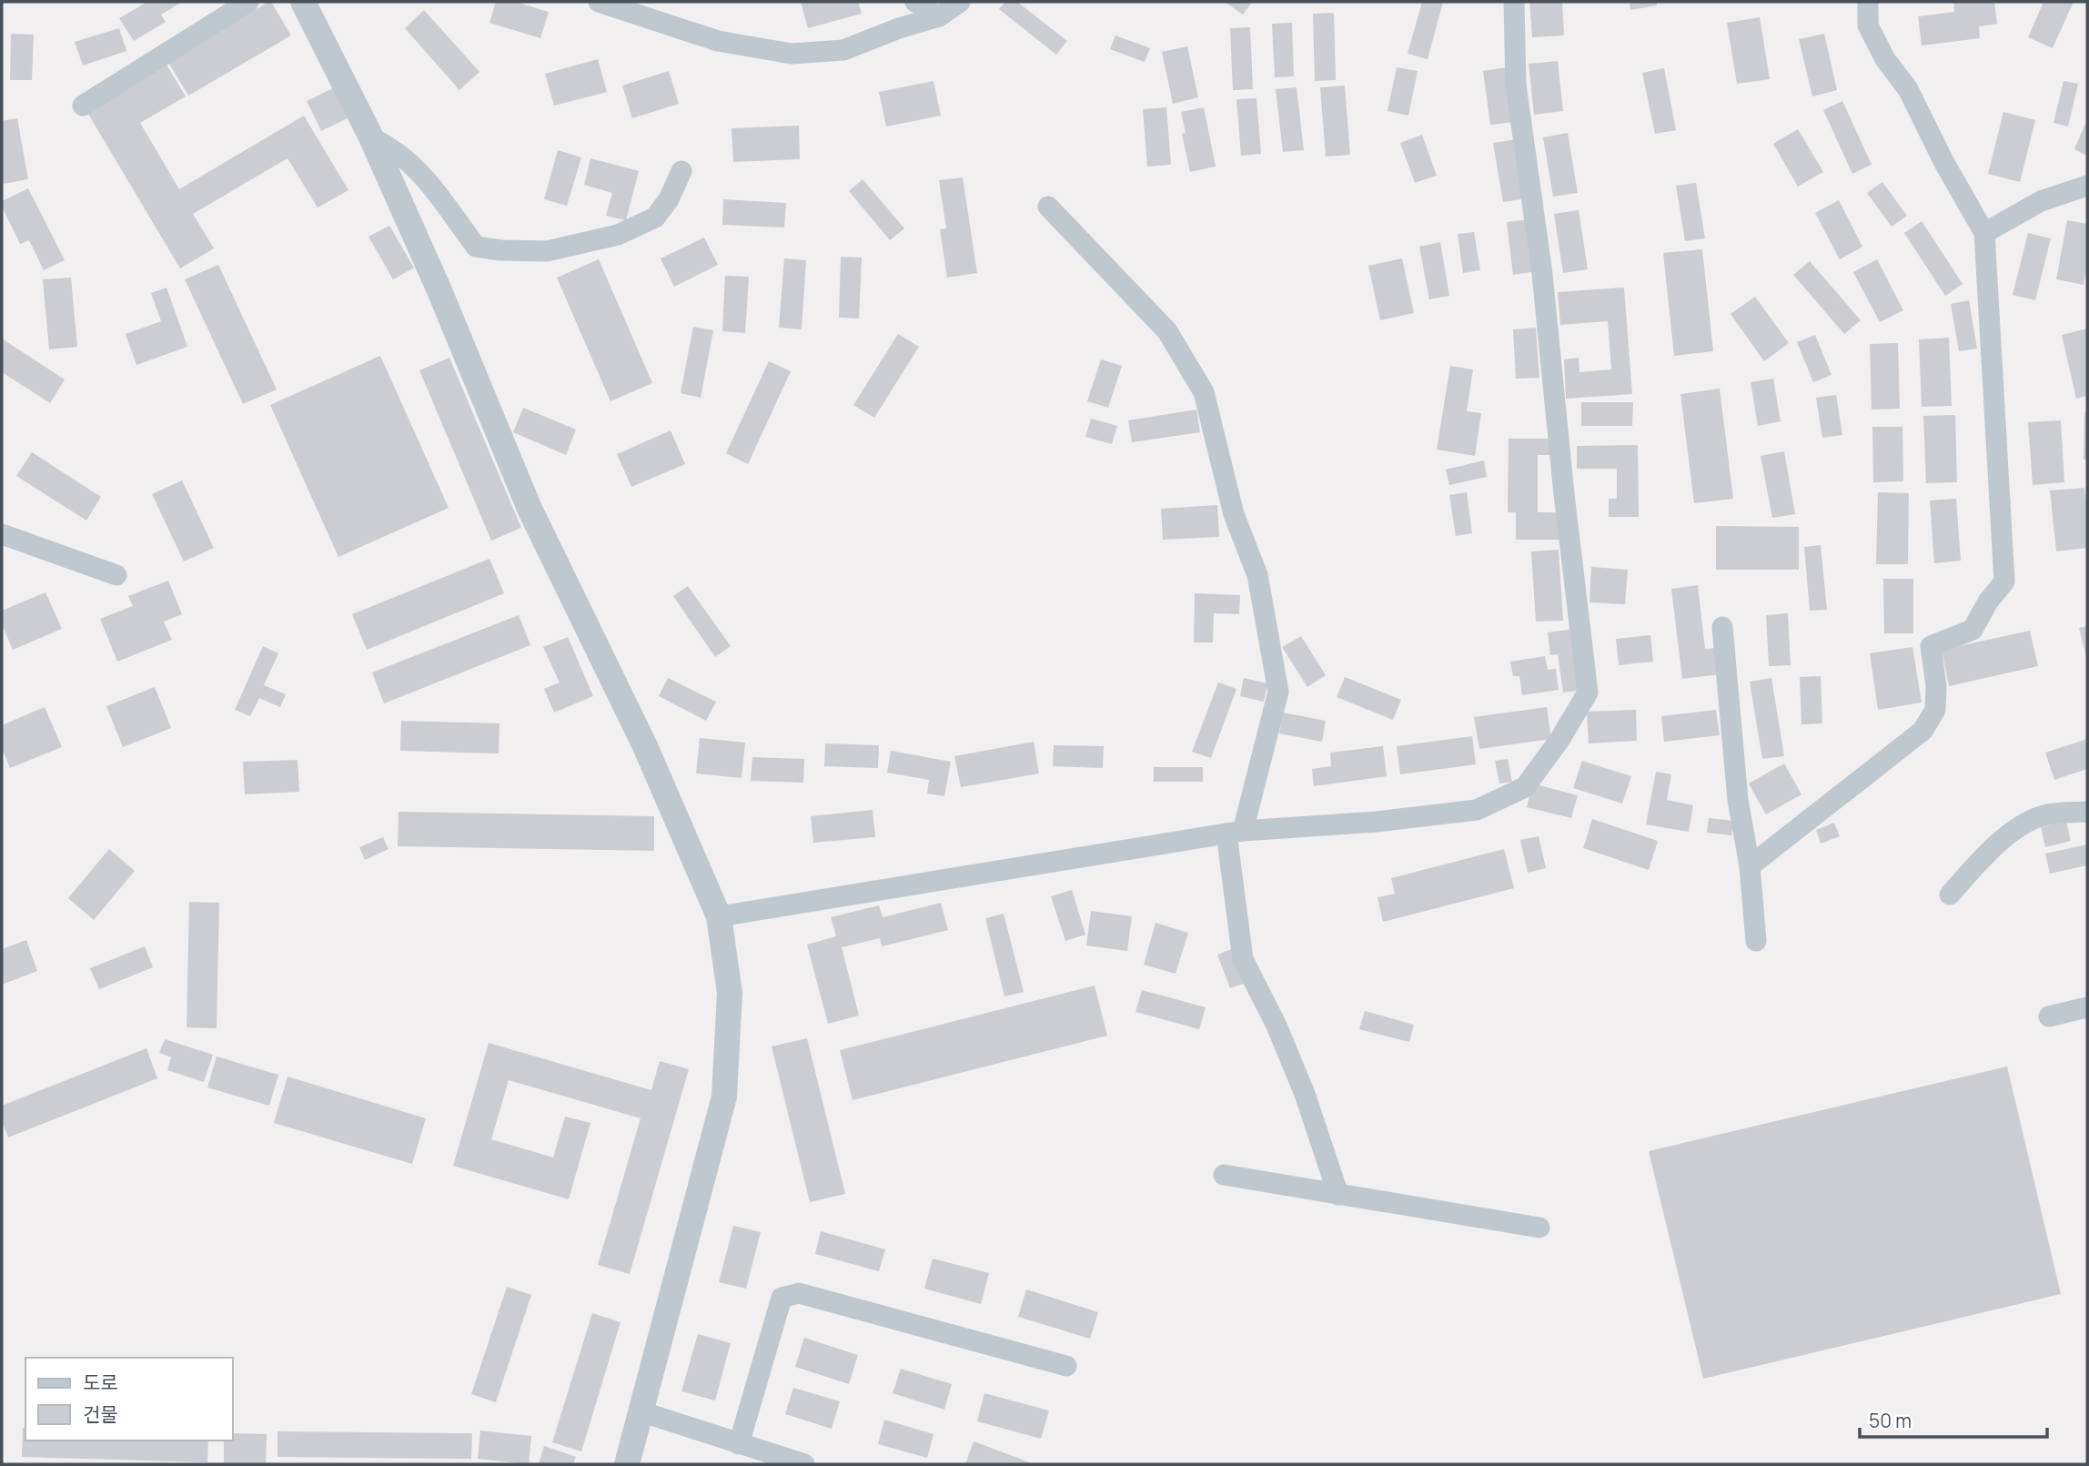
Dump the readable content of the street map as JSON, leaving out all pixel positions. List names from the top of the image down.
{
  "legend": ["도로", "건물"],
  "scale_bar": "50 m"
}
